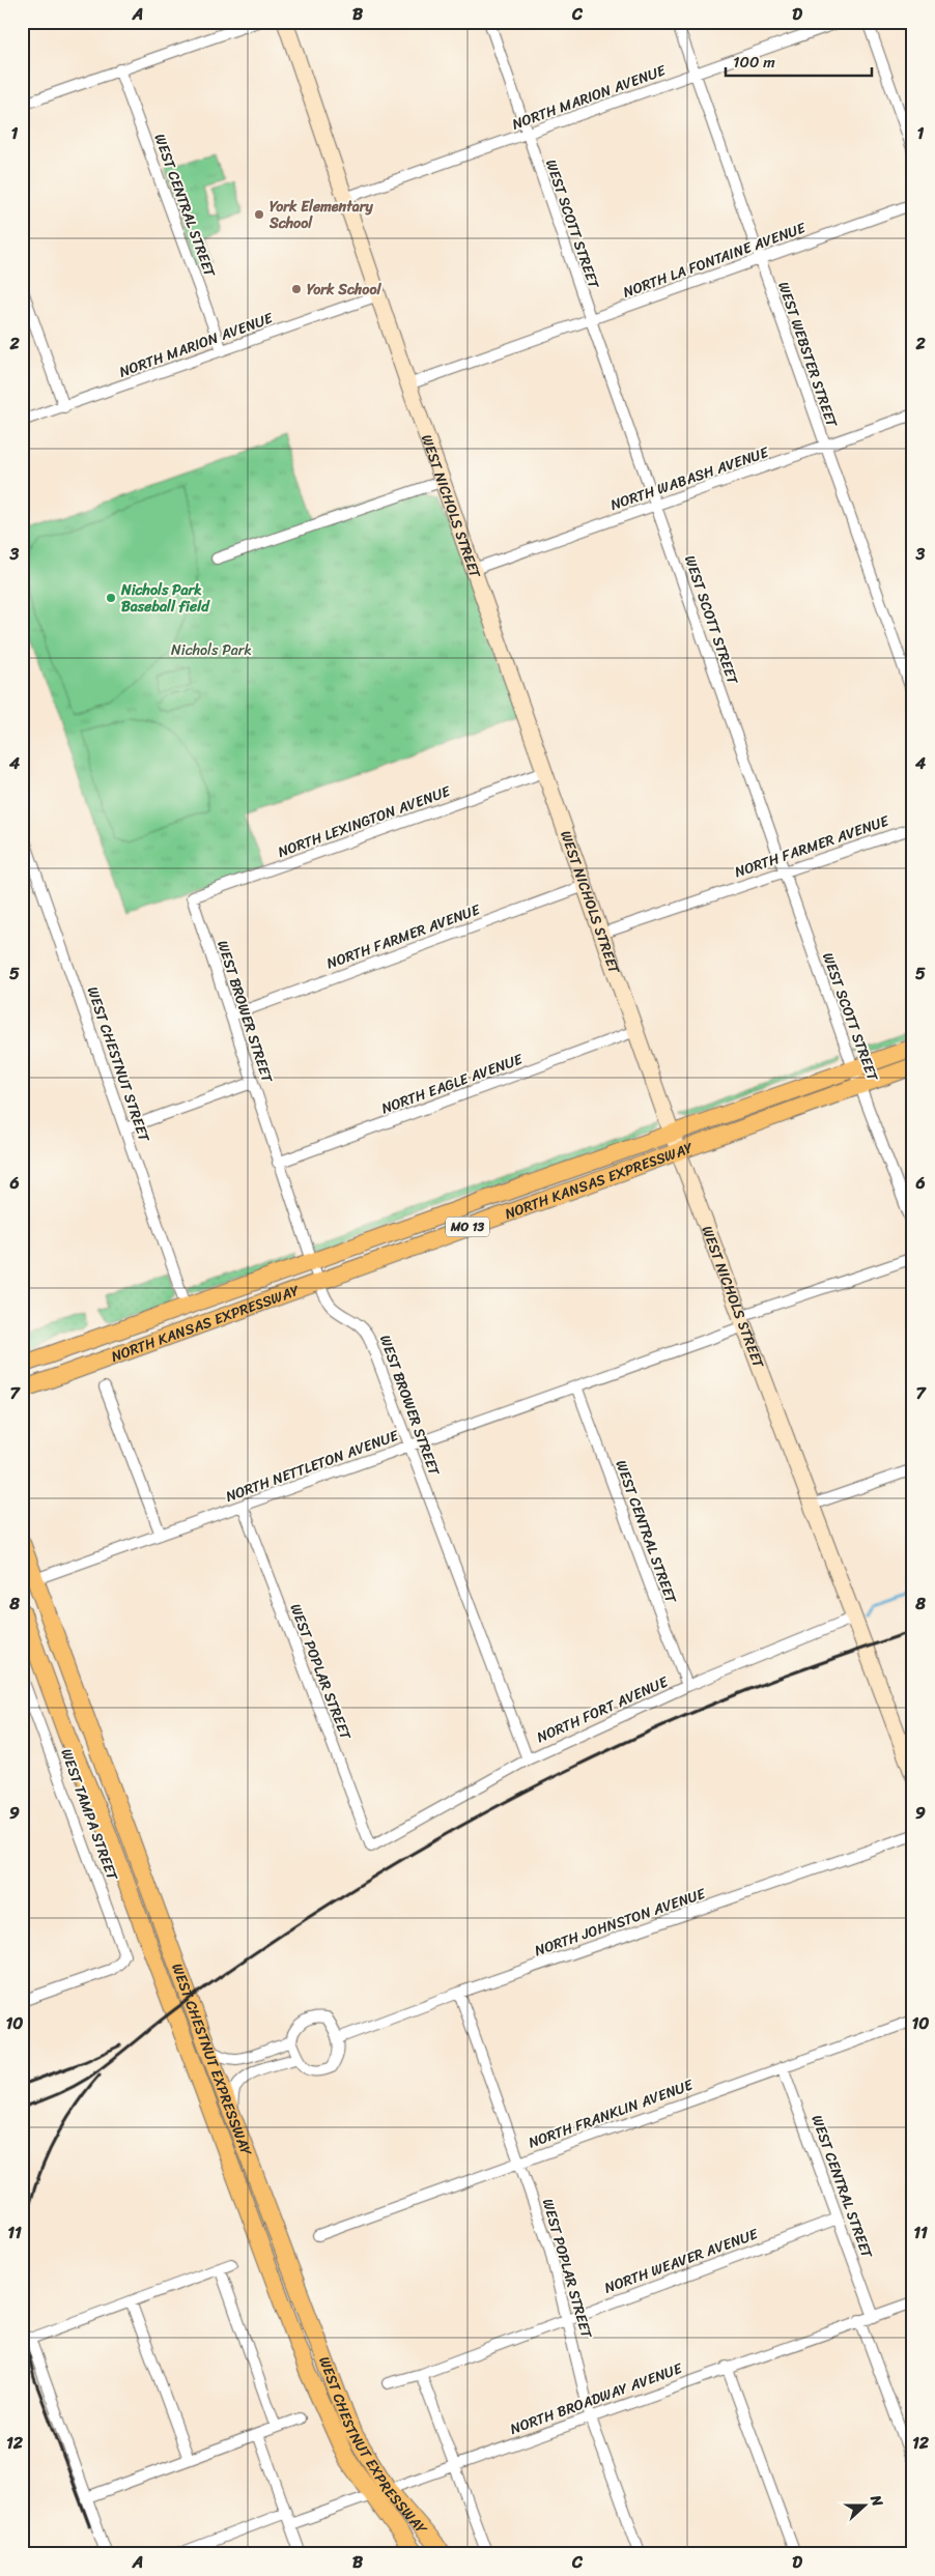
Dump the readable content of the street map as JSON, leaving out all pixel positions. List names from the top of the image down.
{
  "streets": {
    "main road": ["NORTH KANSAS EXPRESSWAY", "MO 13", "WEST CHESTNUT EXPRESSWAY"],
    "street": [
      "NORTH MARION AVENUE",
      "WEST CENTRAL STREET",
      "WEST SCOTT STREET",
      "NORTH LA FONTAINE AVENUE",
      "WEST WEBSTER STREET",
      "NORTH WABASH AVENUE",
      "WEST NICHOLS STREET",
      "NORTH LEXINGTON AVENUE",
      "NORTH FARMER AVENUE",
      "WEST BROWER STREET",
      "WEST CHESTNUT STREET",
      "NORTH EAGLE AVENUE",
      "NORTH NETTLETON AVENUE",
      "WEST POPLAR STREET",
      "NORTH FORT AVENUE",
      "WEST TAMPA STREET",
      "NORTH JOHNSTON AVENUE",
      "NORTH FRANKLIN AVENUE",
      "NORTH WEAVER AVENUE",
      "NORTH BROADWAY AVENUE"
    ]
  },
  "crossings": [
    ["NORTH MARION AVENUE", "WEST CENTRAL STREET"],
    ["NORTH MARION AVENUE", "WEST SCOTT STREET"],
    ["NORTH MARION AVENUE", "WEST WEBSTER STREET"],
    ["NORTH MARION AVENUE", "WEST NICHOLS STREET"],
    ["WEST CENTRAL STREET", "NORTH NETTLETON AVENUE"],
    ["WEST CENTRAL STREET", "NORTH FORT AVENUE"],
    ["WEST CENTRAL STREET", "NORTH FRANKLIN AVENUE"],
    ["WEST CENTRAL STREET", "NORTH WEAVER AVENUE"],
    ["WEST CENTRAL STREET", "NORTH BROADWAY AVENUE"],
    ["WEST SCOTT STREET", "NORTH LA FONTAINE AVENUE"],
    ["WEST SCOTT STREET", "NORTH WABASH AVENUE"],
    ["WEST SCOTT STREET", "NORTH FARMER AVENUE"],
    ["WEST SCOTT STREET", "NORTH KANSAS EXPRESSWAY"],
    ["NORTH LA FONTAINE AVENUE", "WEST WEBSTER STREET"],
    ["NORTH LA FONTAINE AVENUE", "WEST NICHOLS STREET"],
    ["WEST WEBSTER STREET", "NORTH WABASH AVENUE"],
    ["NORTH WABASH AVENUE", "WEST NICHOLS STREET"],
    ["WEST NICHOLS STREET", "NORTH LEXINGTON AVENUE"],
    ["WEST NICHOLS STREET", "NORTH FARMER AVENUE"],
    ["WEST NICHOLS STREET", "NORTH EAGLE AVENUE"],
    ["WEST NICHOLS STREET", "NORTH KANSAS EXPRESSWAY"],
    ["WEST NICHOLS STREET", "NORTH NETTLETON AVENUE"],
    ["WEST NICHOLS STREET", "NORTH FORT AVENUE"],
    ["NORTH LEXINGTON AVENUE", "WEST BROWER STREET"],
    ["NORTH FARMER AVENUE", "WEST BROWER STREET"],
    ["WEST BROWER STREET", "NORTH EAGLE AVENUE"],
    ["WEST BROWER STREET", "NORTH KANSAS EXPRESSWAY"],
    ["WEST BROWER STREET", "NORTH NETTLETON AVENUE"],
    ["WEST BROWER STREET", "NORTH FORT AVENUE"],
    ["WEST CHESTNUT STREET", "NORTH KANSAS EXPRESSWAY"],
    ["NORTH NETTLETON AVENUE", "WEST POPLAR STREET"],
    ["NORTH NETTLETON AVENUE", "WEST CHESTNUT EXPRESSWAY"],
    ["WEST POPLAR STREET", "NORTH FORT AVENUE"],
    ["WEST POPLAR STREET", "NORTH JOHNSTON AVENUE"],
    ["WEST POPLAR STREET", "NORTH FRANKLIN AVENUE"],
    ["WEST POPLAR STREET", "NORTH WEAVER AVENUE"],
    ["WEST POPLAR STREET", "NORTH BROADWAY AVENUE"],
    ["WEST CHESTNUT EXPRESSWAY", "NORTH BROADWAY AVENUE"]
  ],
  "parks": ["Nichols Park"],
  "places": ["York Elementary School", "York School", "Nichols Park Baseball field"],
  "scale_bar": "100 m",
  "north": "right",
  "grid": {
    "columns": [
      "A",
      "B",
      "C",
      "D"
    ],
    "rows": [
      "1",
      "2",
      "3",
      "4",
      "5",
      "6",
      "7",
      "8",
      "9",
      "10",
      "11",
      "12"
    ]
  }
}
